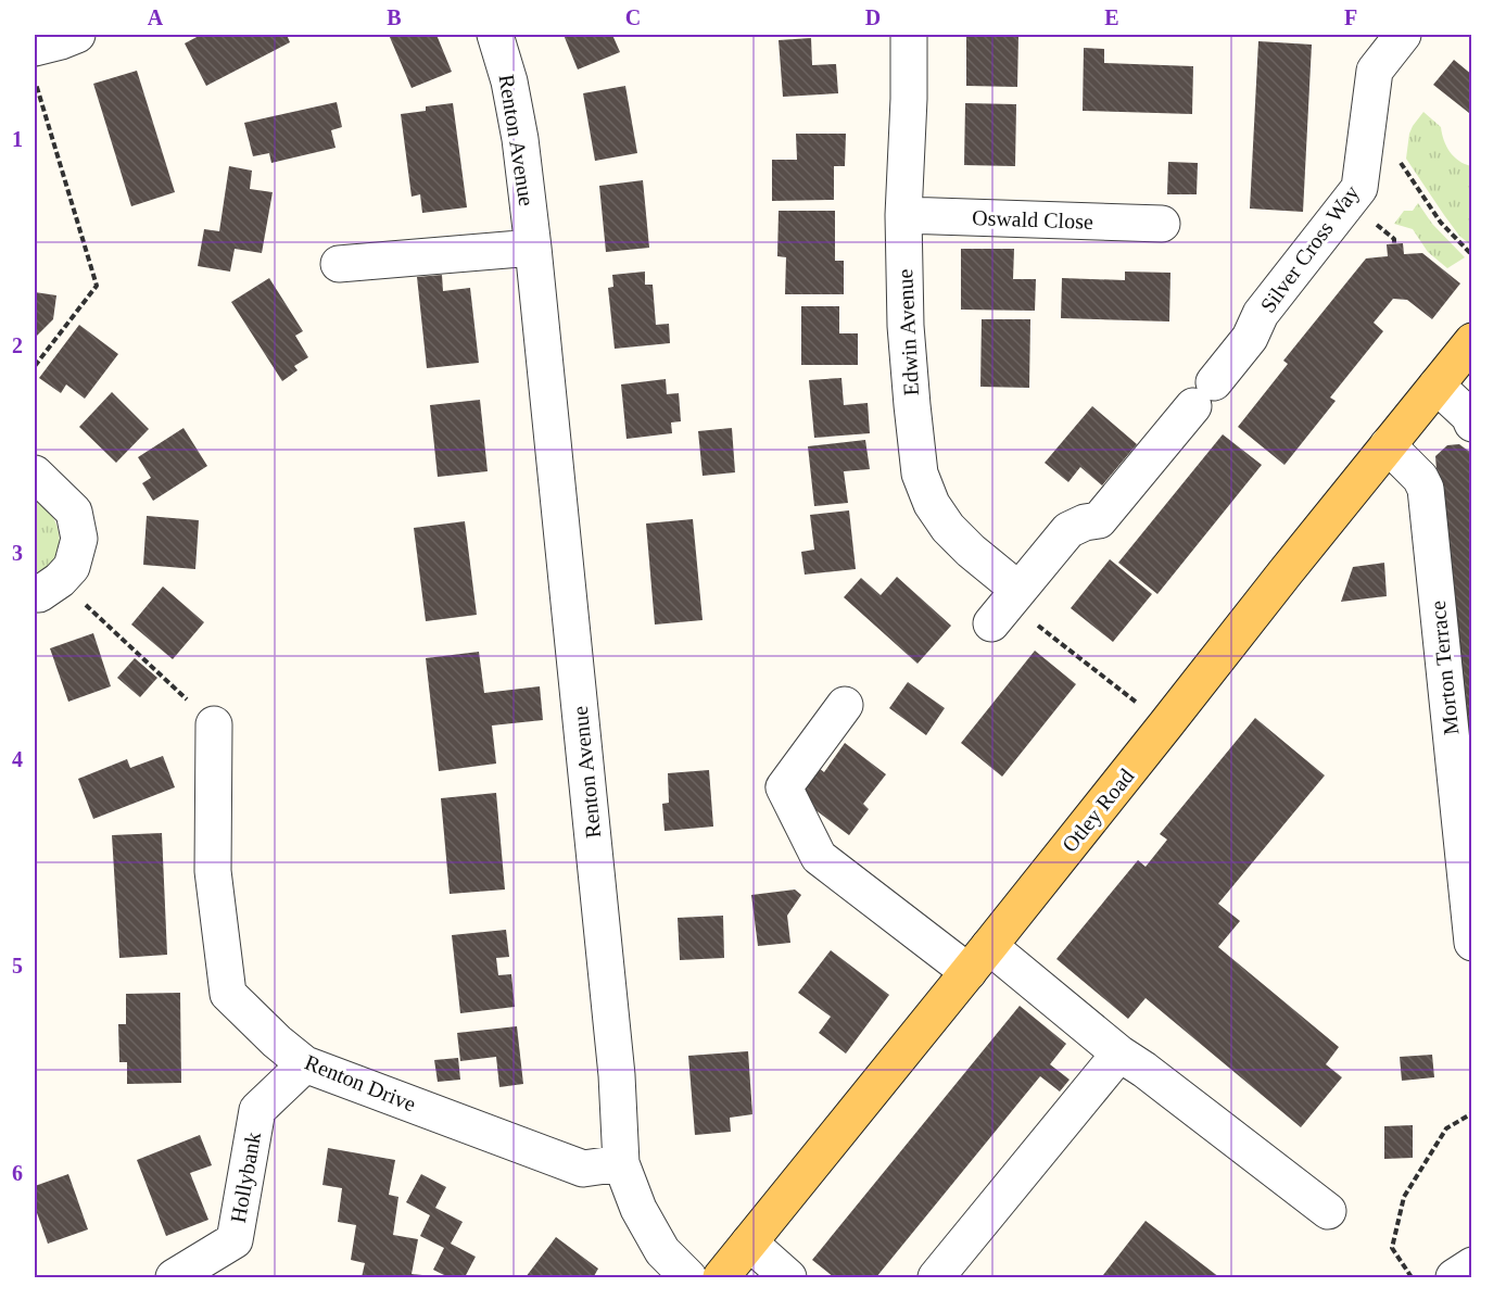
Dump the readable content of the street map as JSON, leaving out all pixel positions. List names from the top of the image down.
{
  "streets": {
    "main road": ["Otley Road"],
    "street": [
      "Renton Avenue",
      "Oswald Close",
      "Silver Cross Way",
      "Edwin Avenue",
      "Morton Terrace",
      "Renton Drive",
      "Hollybank"
    ]
  },
  "crossings": [
    ["Renton Avenue", "Renton Drive"],
    ["Oswald Close", "Edwin Avenue"],
    ["Silver Cross Way", "Edwin Avenue"],
    ["Morton Terrace", "Otley Road"],
    ["Renton Drive", "Hollybank"]
  ],
  "grid": {
    "columns": [
      "A",
      "B",
      "C",
      "D",
      "E",
      "F"
    ],
    "rows": [
      "1",
      "2",
      "3",
      "4",
      "5",
      "6"
    ]
  }
}
